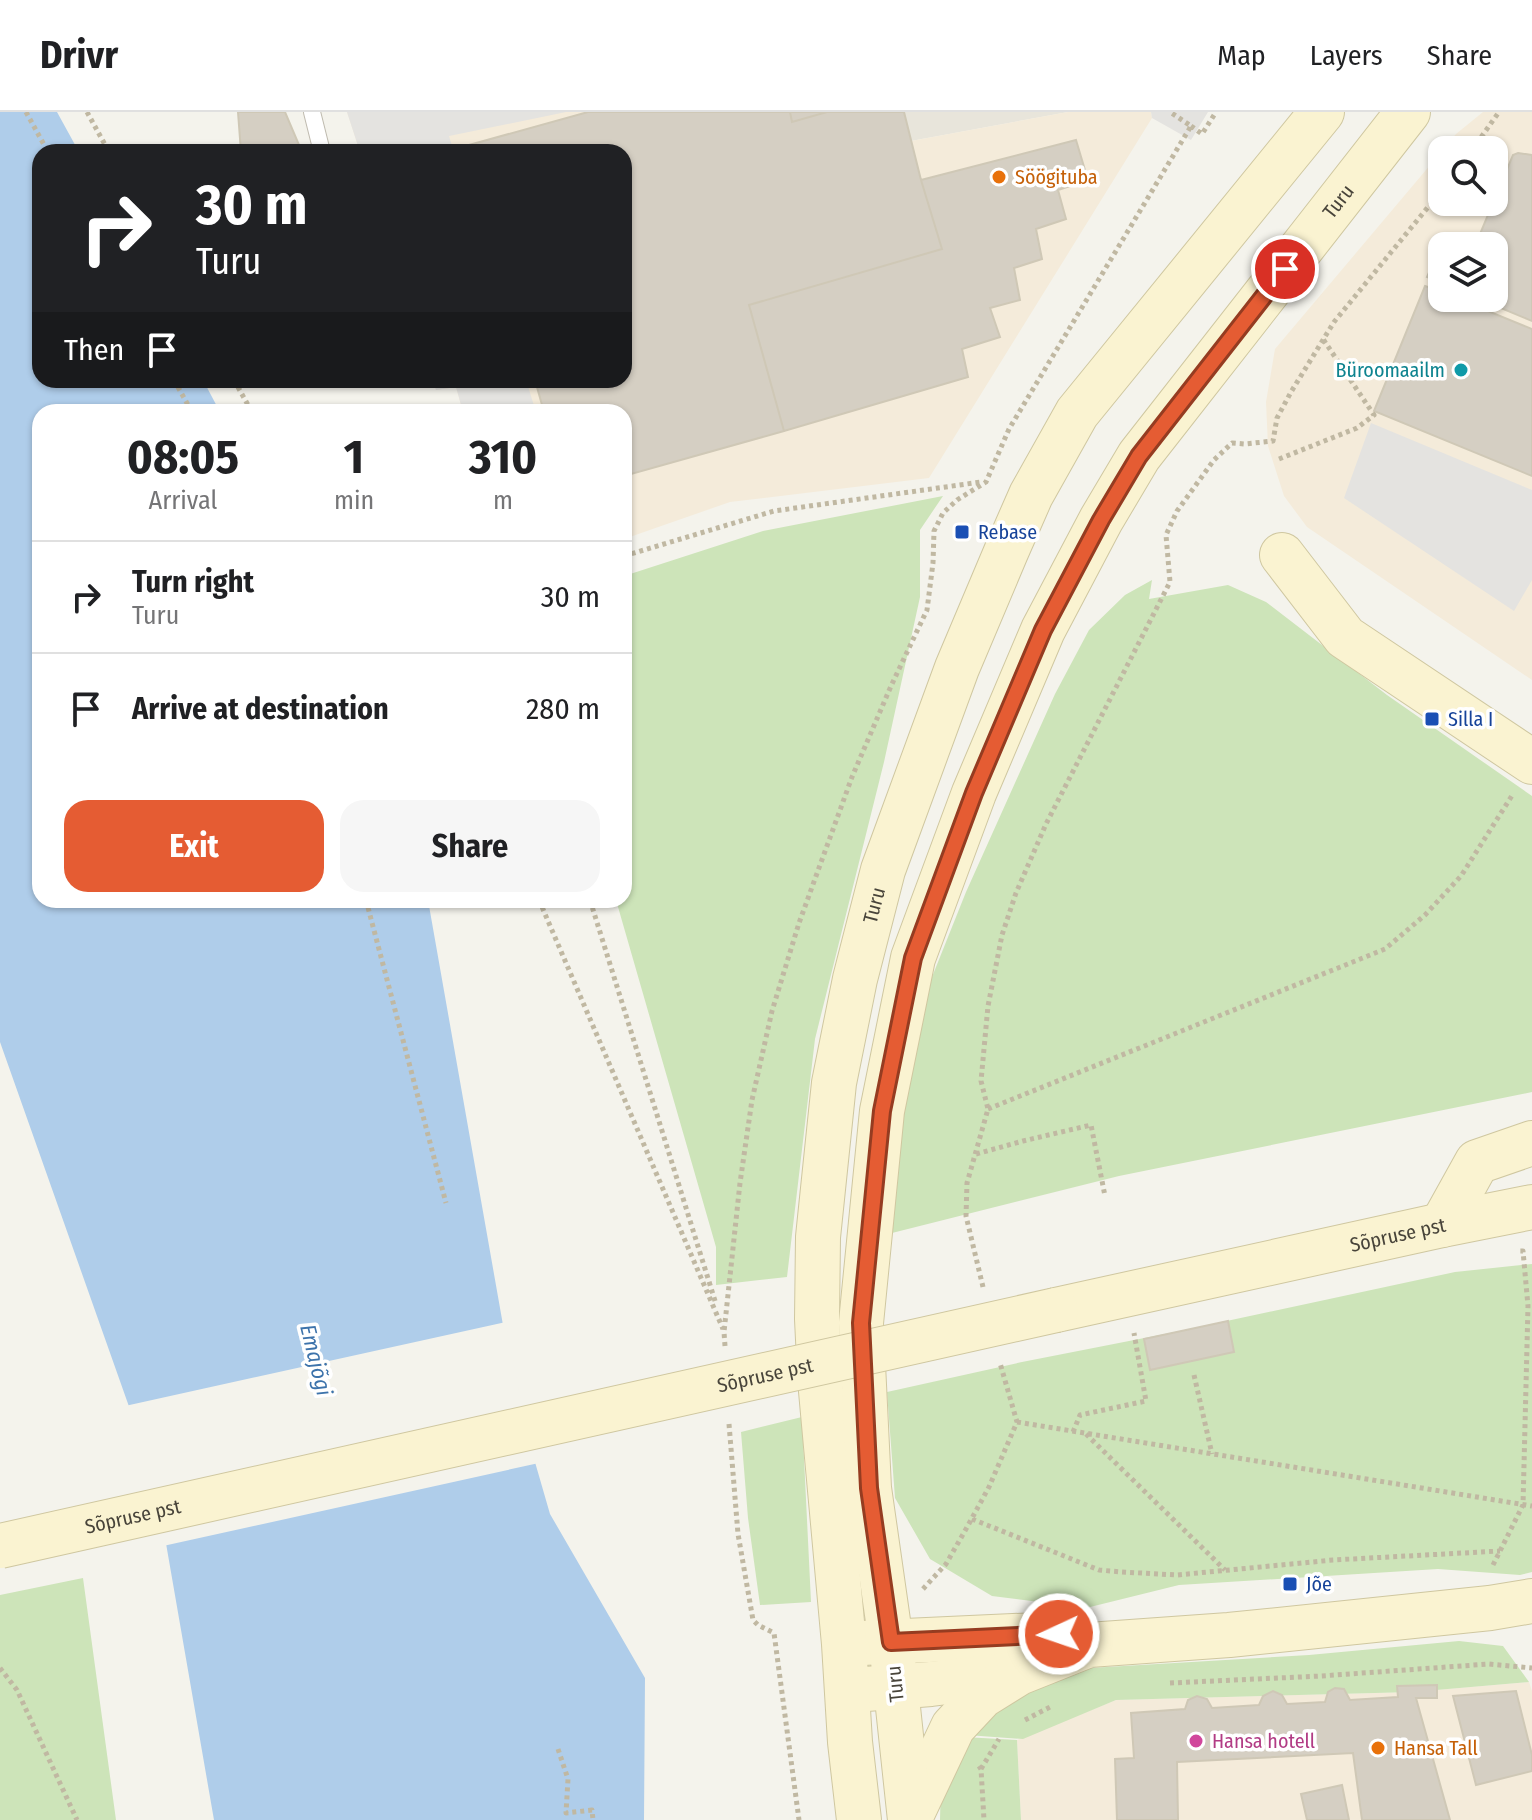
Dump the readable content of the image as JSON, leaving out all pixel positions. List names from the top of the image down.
{
  "streets": {
    "main road": ["Turu", "Sõpruse pst"]
  },
  "water": ["Emajõgi"],
  "places": {
    "other": [
      "Söögituba",
      "Büroomaailm",
      "Hansa hotell",
      "Hansa Tall"
    ],
    "transit": ["Rebase", "Silla I", "Jõe"]
  },
  "page": {
    "header": "Drivr",
    "nav": ["Map", "Layers", "Share"],
    "turn": ["30 m", "Turu"],
    "then": "Then",
    "eta": [
      "08:05",
      "Arrival",
      "1",
      "min",
      "310",
      "m"
    ],
    "list": [
      {
        "name": "Turn right",
        "note": "Turu",
        "value": "30 m"
      },
      {
        "name": "Arrive at destination",
        "value": "280 m"
      }
    ],
    "buttons": ["Exit", "Share"]
  }
}
